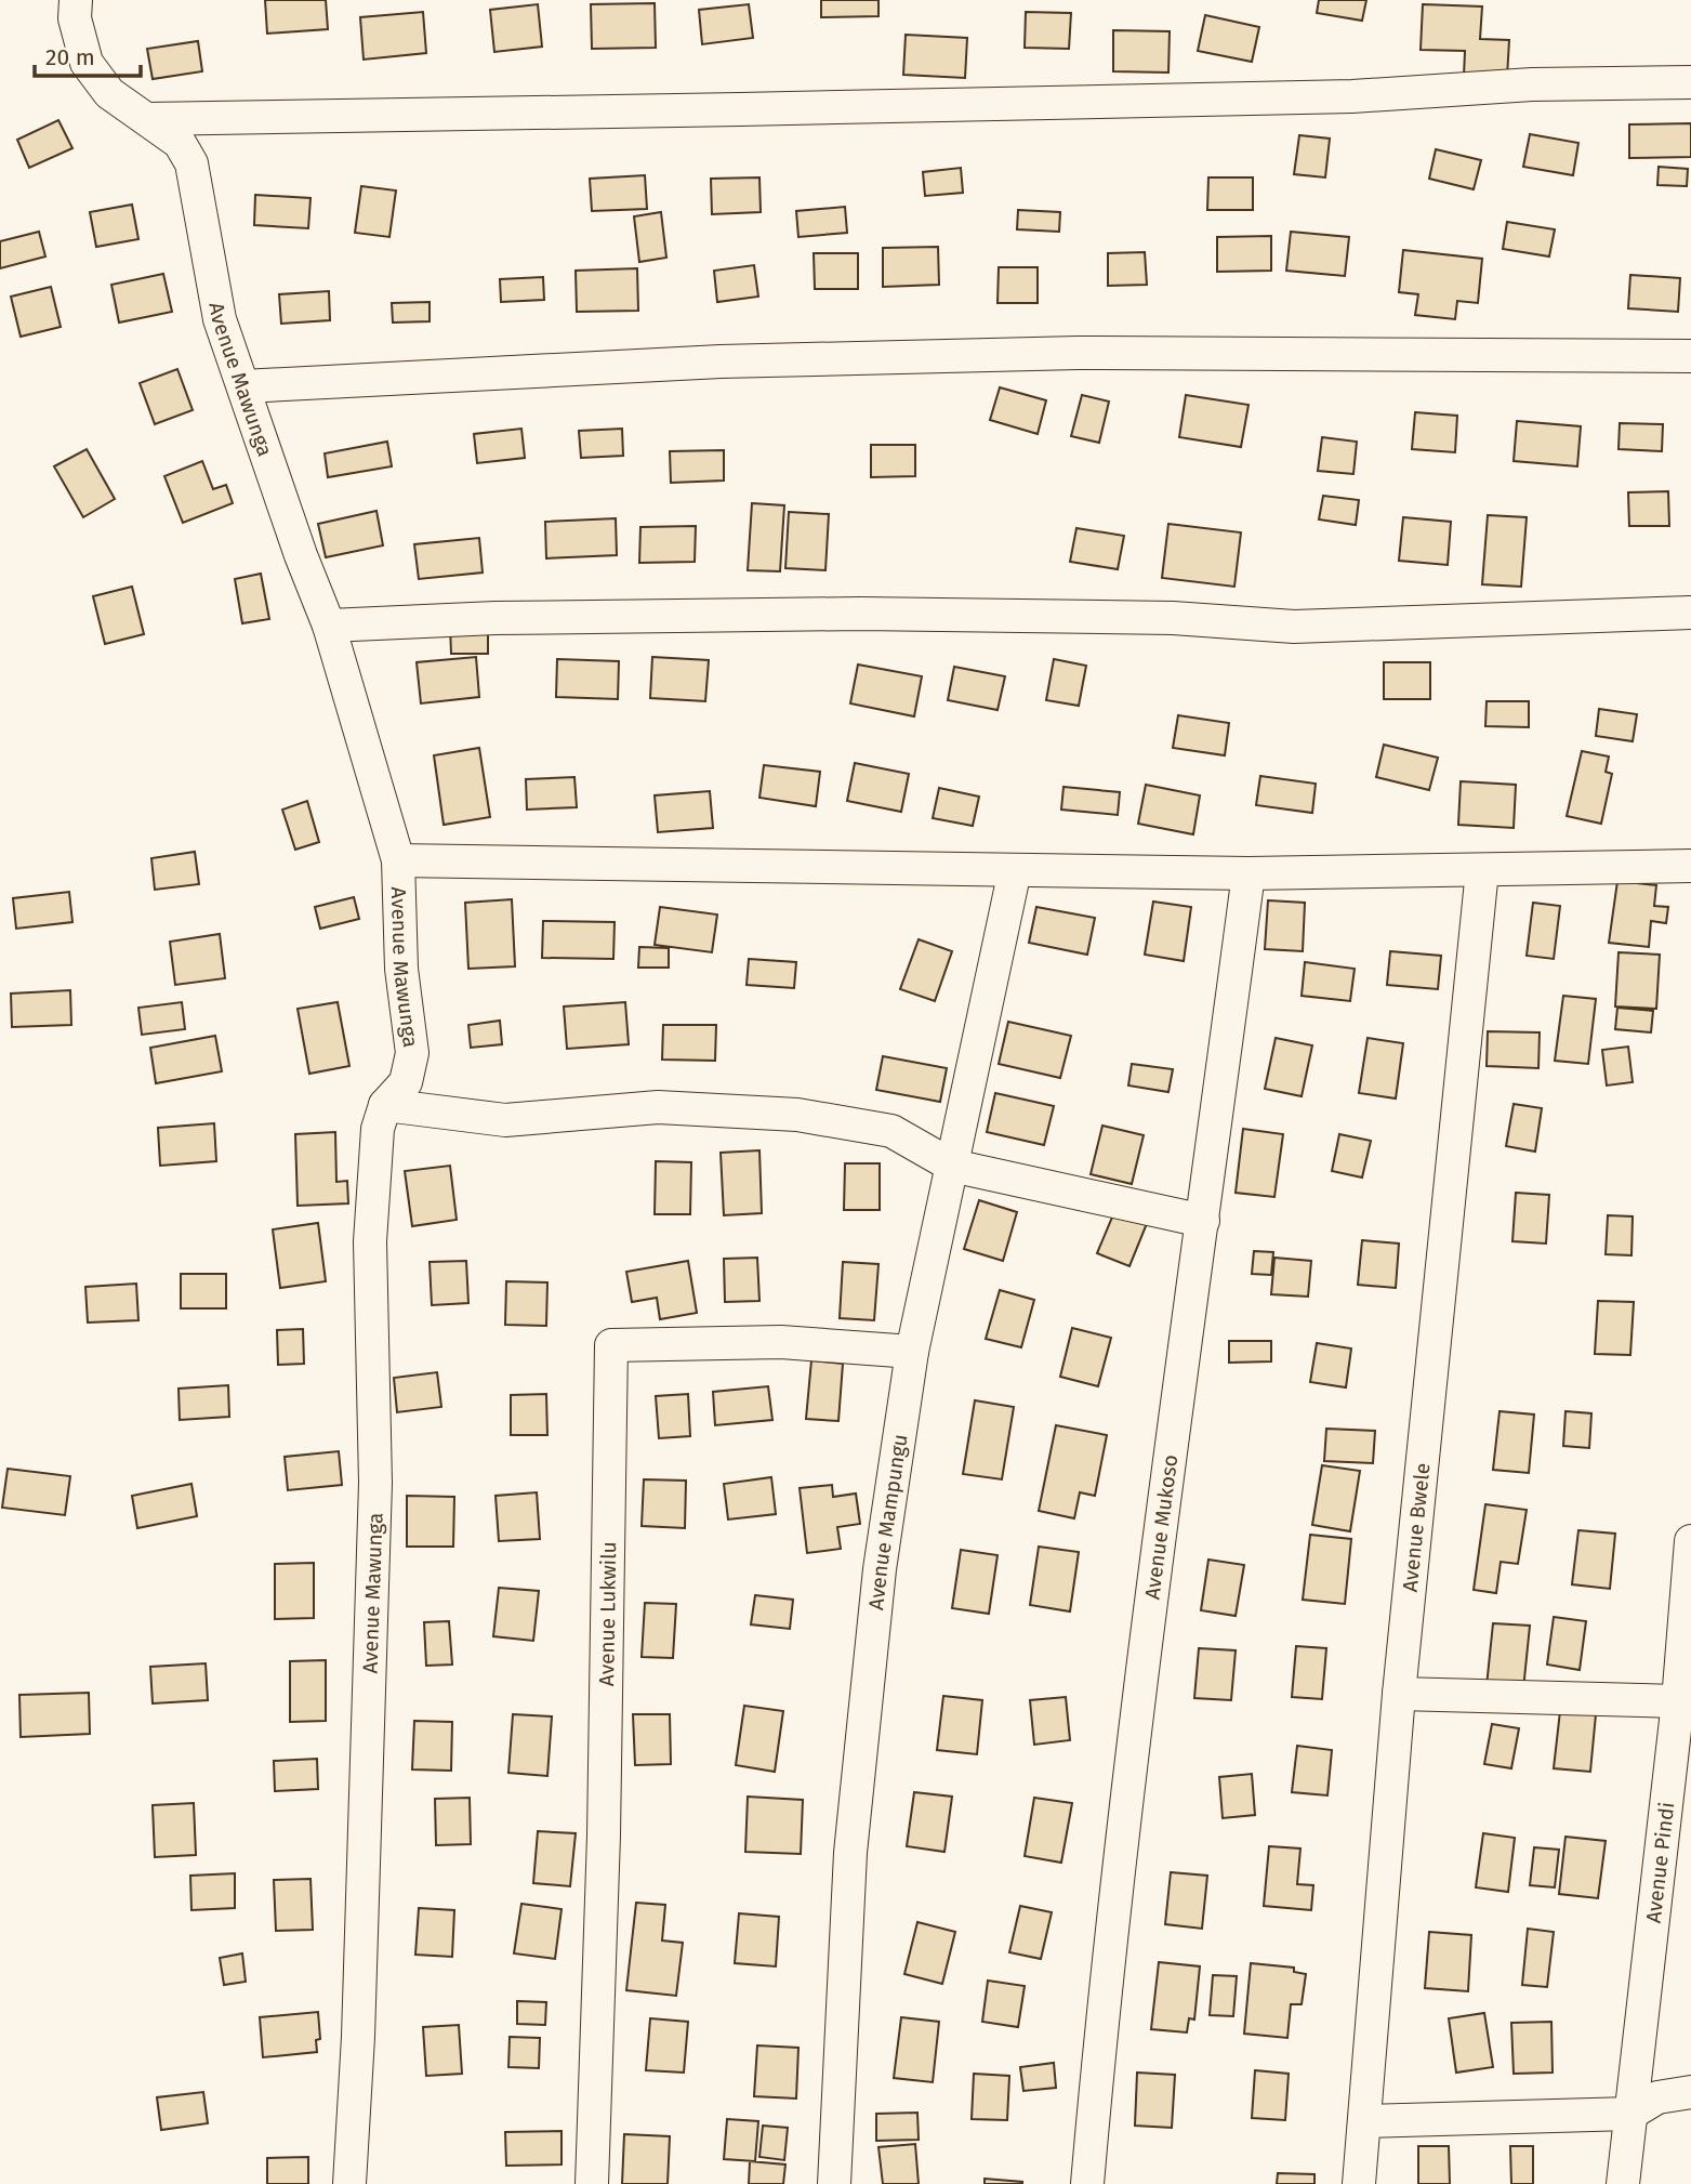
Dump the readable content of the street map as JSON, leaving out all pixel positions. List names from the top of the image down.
{
  "streets": {
    "street": [
      "Avenue Mawunga",
      "Avenue Mampungu",
      "Avenue Bwele",
      "Avenue Mukoso",
      "Avenue Lukwilu",
      "Avenue Pindi"
    ]
  },
  "crossings": [
    ["Avenue Mampungu", "Avenue Lukwilu"]
  ],
  "scale_bar": "20 m"
}
